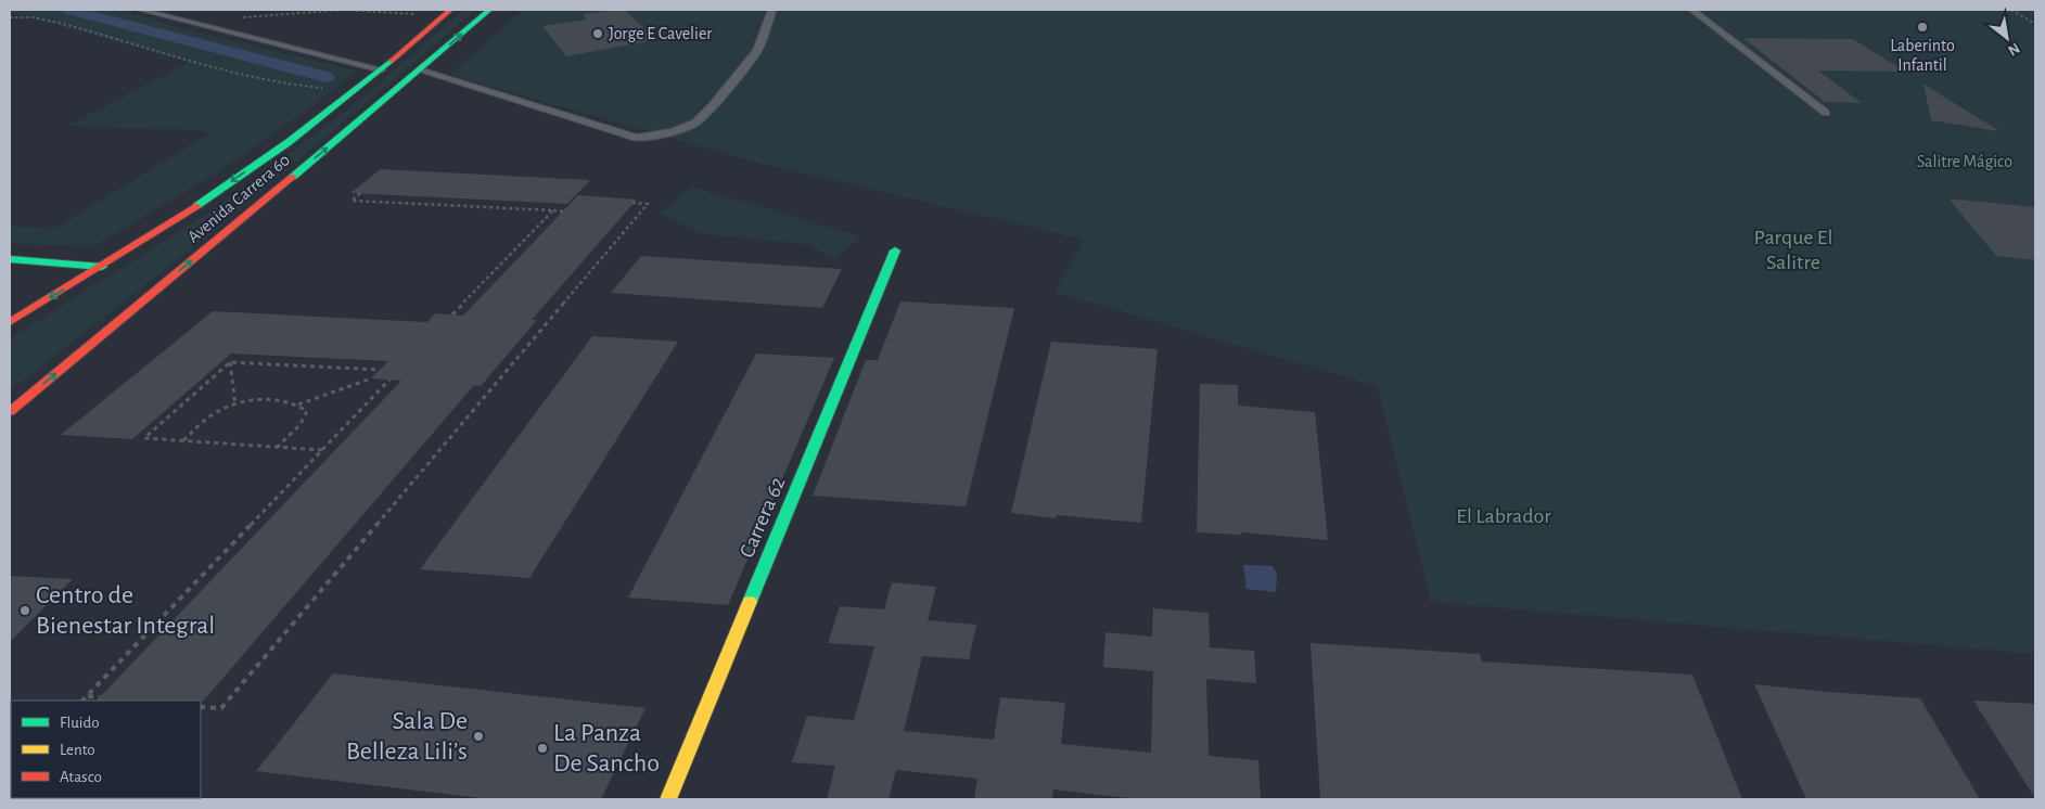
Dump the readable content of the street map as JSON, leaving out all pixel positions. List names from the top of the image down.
{
  "streets": {
    "main road": ["Avenida Carrera 60", "Carrera 62"]
  },
  "parks": ["Salitre Mágico", "Parque El Salitre", "El Labrador"],
  "places": [
    "Laberinto Infantil",
    "Jorge E Cavelier",
    "Centro de Bienestar Integral",
    "Sala De Belleza Lili’s",
    "La Panza De Sancho"
  ],
  "legend": ["Fluido", "Lento", "Atasco"],
  "north": "bottom right"
}
